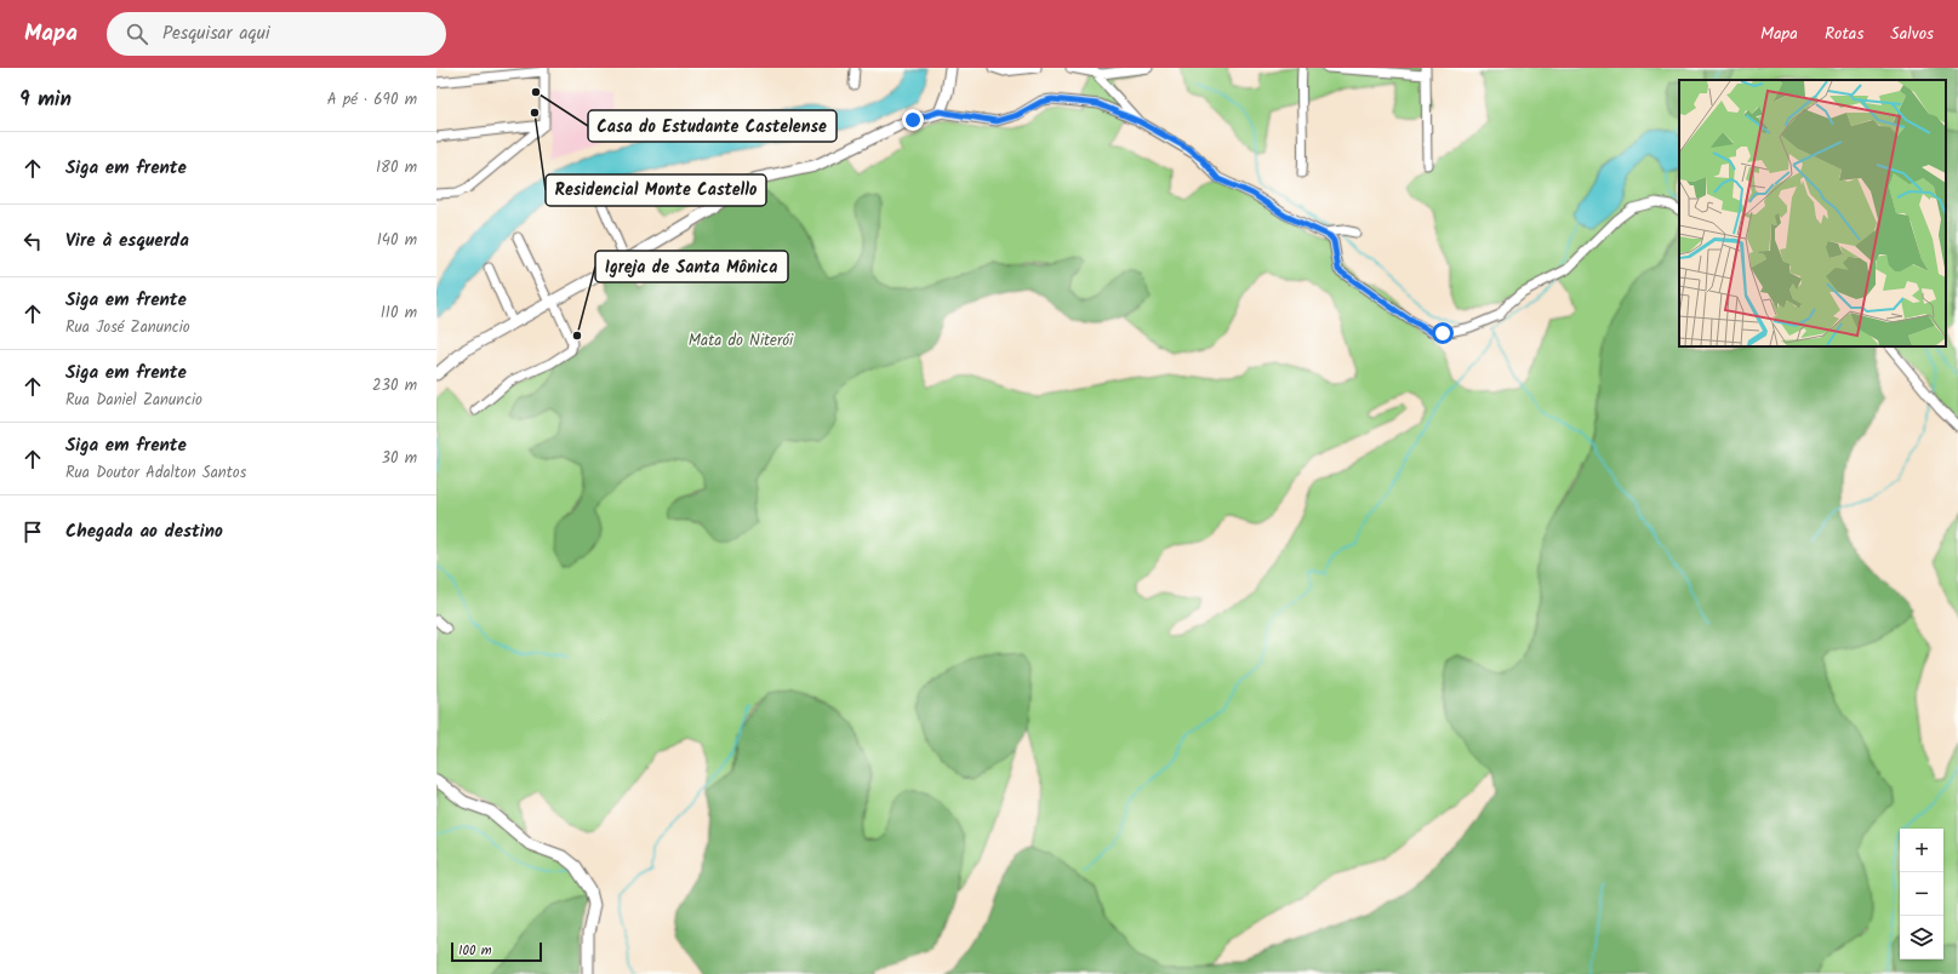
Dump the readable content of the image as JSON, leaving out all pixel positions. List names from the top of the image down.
{
  "parks": ["Mata do Niterói"],
  "places": ["Casa do Estudante Castelense", "Residencial Monte Castello", "Igreja de Santa Mônica"],
  "scale_bar": "100 m",
  "page": {
    "header": "Mapa",
    "search": "Pesquisar aqui",
    "nav": ["Mapa", "Rotas", "Salvos"],
    "heading": ["9 min", "A pé · 690 m"],
    "list": [
      ["Siga em frente", "180 m"],
      ["Vire à esquerda", "140 m"],
      ["Siga em frente", "Rua José Zanuncio", "110 m"],
      ["Siga em frente", "Rua Daniel Zanuncio", "230 m"],
      ["Siga em frente", "Rua Doutor Adalton Santos", "30 m"],
      "Chegada ao destino"
    ],
    "map_buttons": ["+", "−"],
    "scale": "100 m"
  }
}
